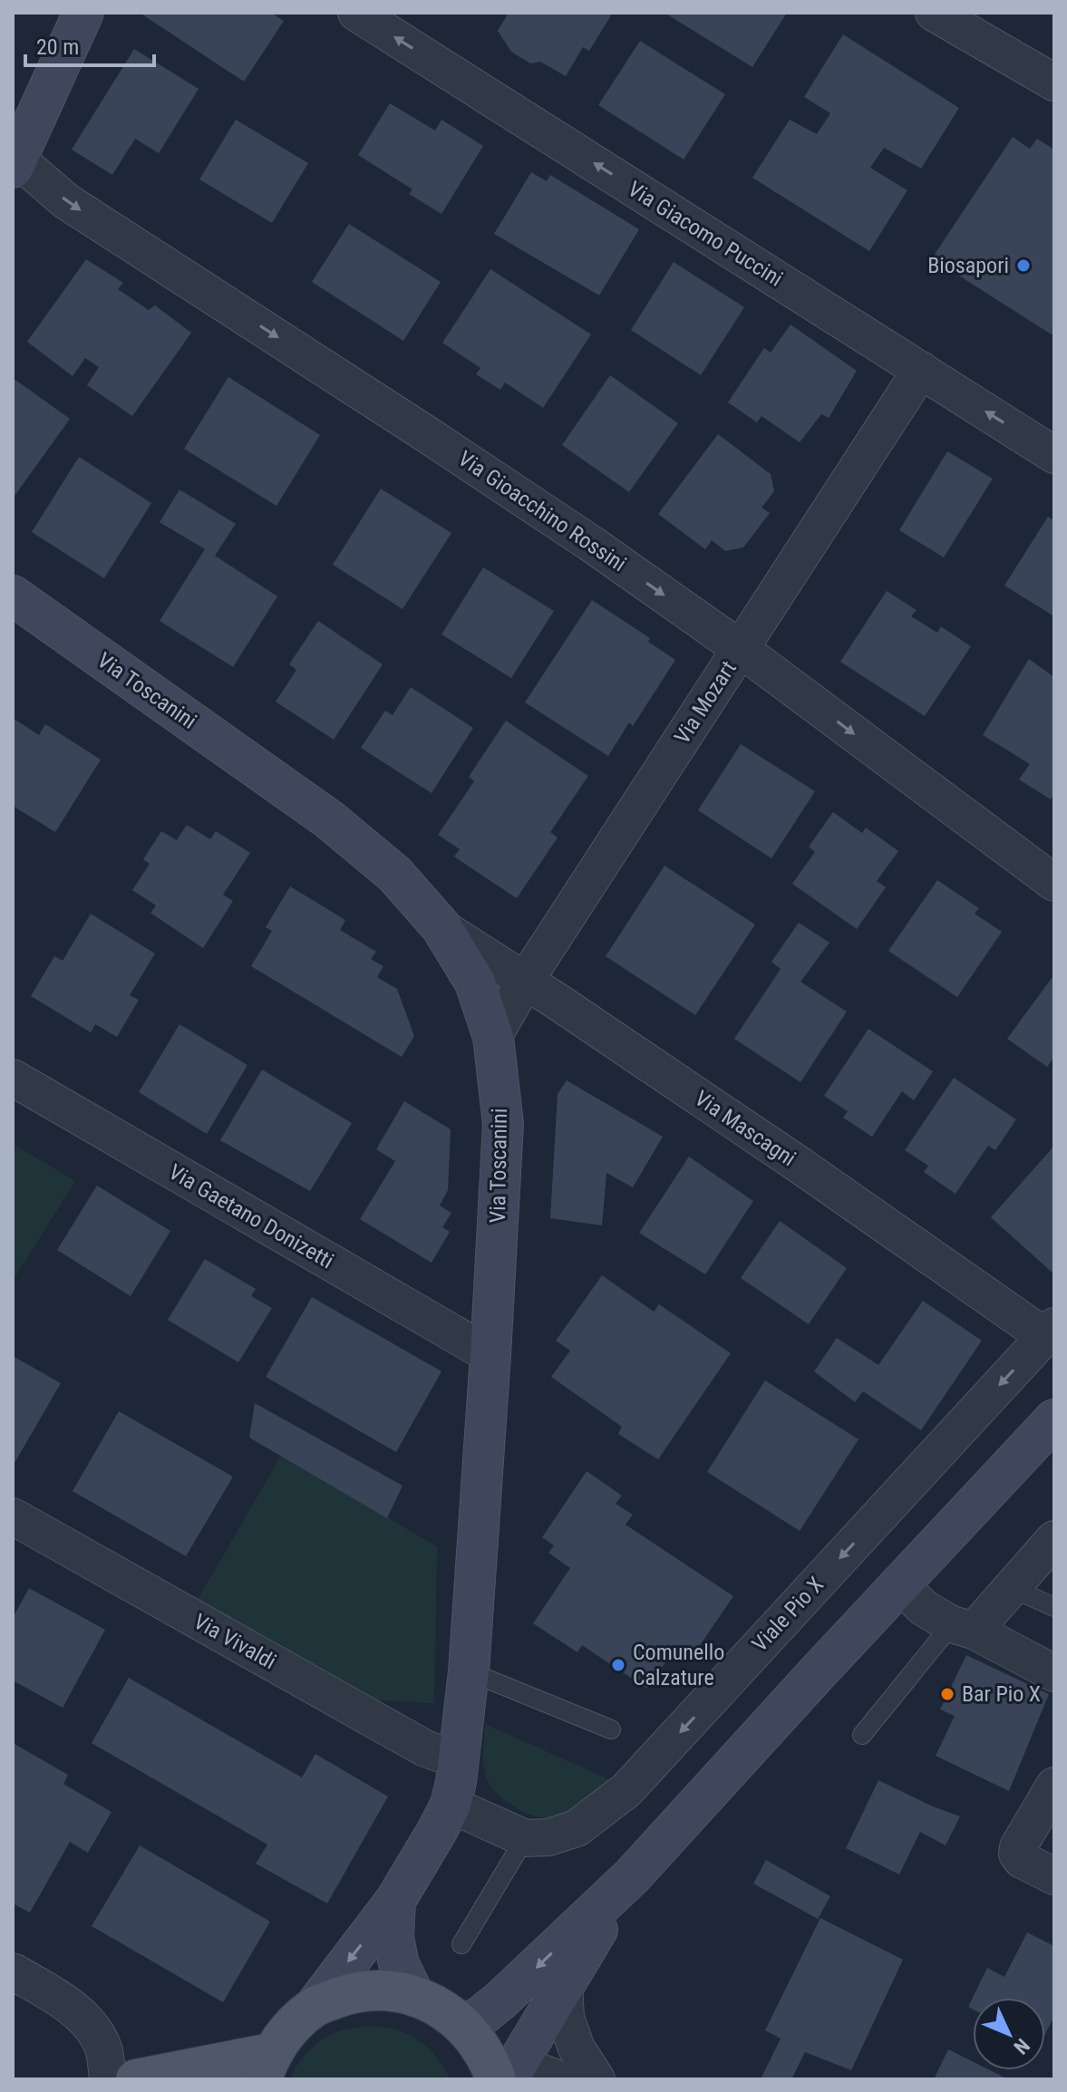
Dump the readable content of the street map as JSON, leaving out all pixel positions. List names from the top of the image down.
{
  "streets": {
    "street": [
      "Via Giacomo Puccini",
      "Via Gioacchino Rossini",
      "Via Toscanini",
      "Via Mozart",
      "Via Mascagni",
      "Via Gaetano Donizetti",
      "Viale Pio X",
      "Via Vivaldi"
    ]
  },
  "crossings": [
    ["Via Giacomo Puccini", "Via Mozart"],
    ["Via Gioacchino Rossini", "Via Mozart"],
    ["Via Toscanini", "Via Mozart"],
    ["Via Toscanini", "Via Mascagni"],
    ["Via Toscanini", "Via Gaetano Donizetti"],
    ["Via Toscanini", "Via Vivaldi"],
    ["Via Mozart", "Via Mascagni"],
    ["Via Mascagni", "Viale Pio X"]
  ],
  "one_way": ["Via Giacomo Puccini", "Via Gioacchino Rossini"],
  "places": ["Biosapori", "Comunello Calzature", "Bar Pio X"],
  "scale_bar": "20 m",
  "north": "bottom right"
}
